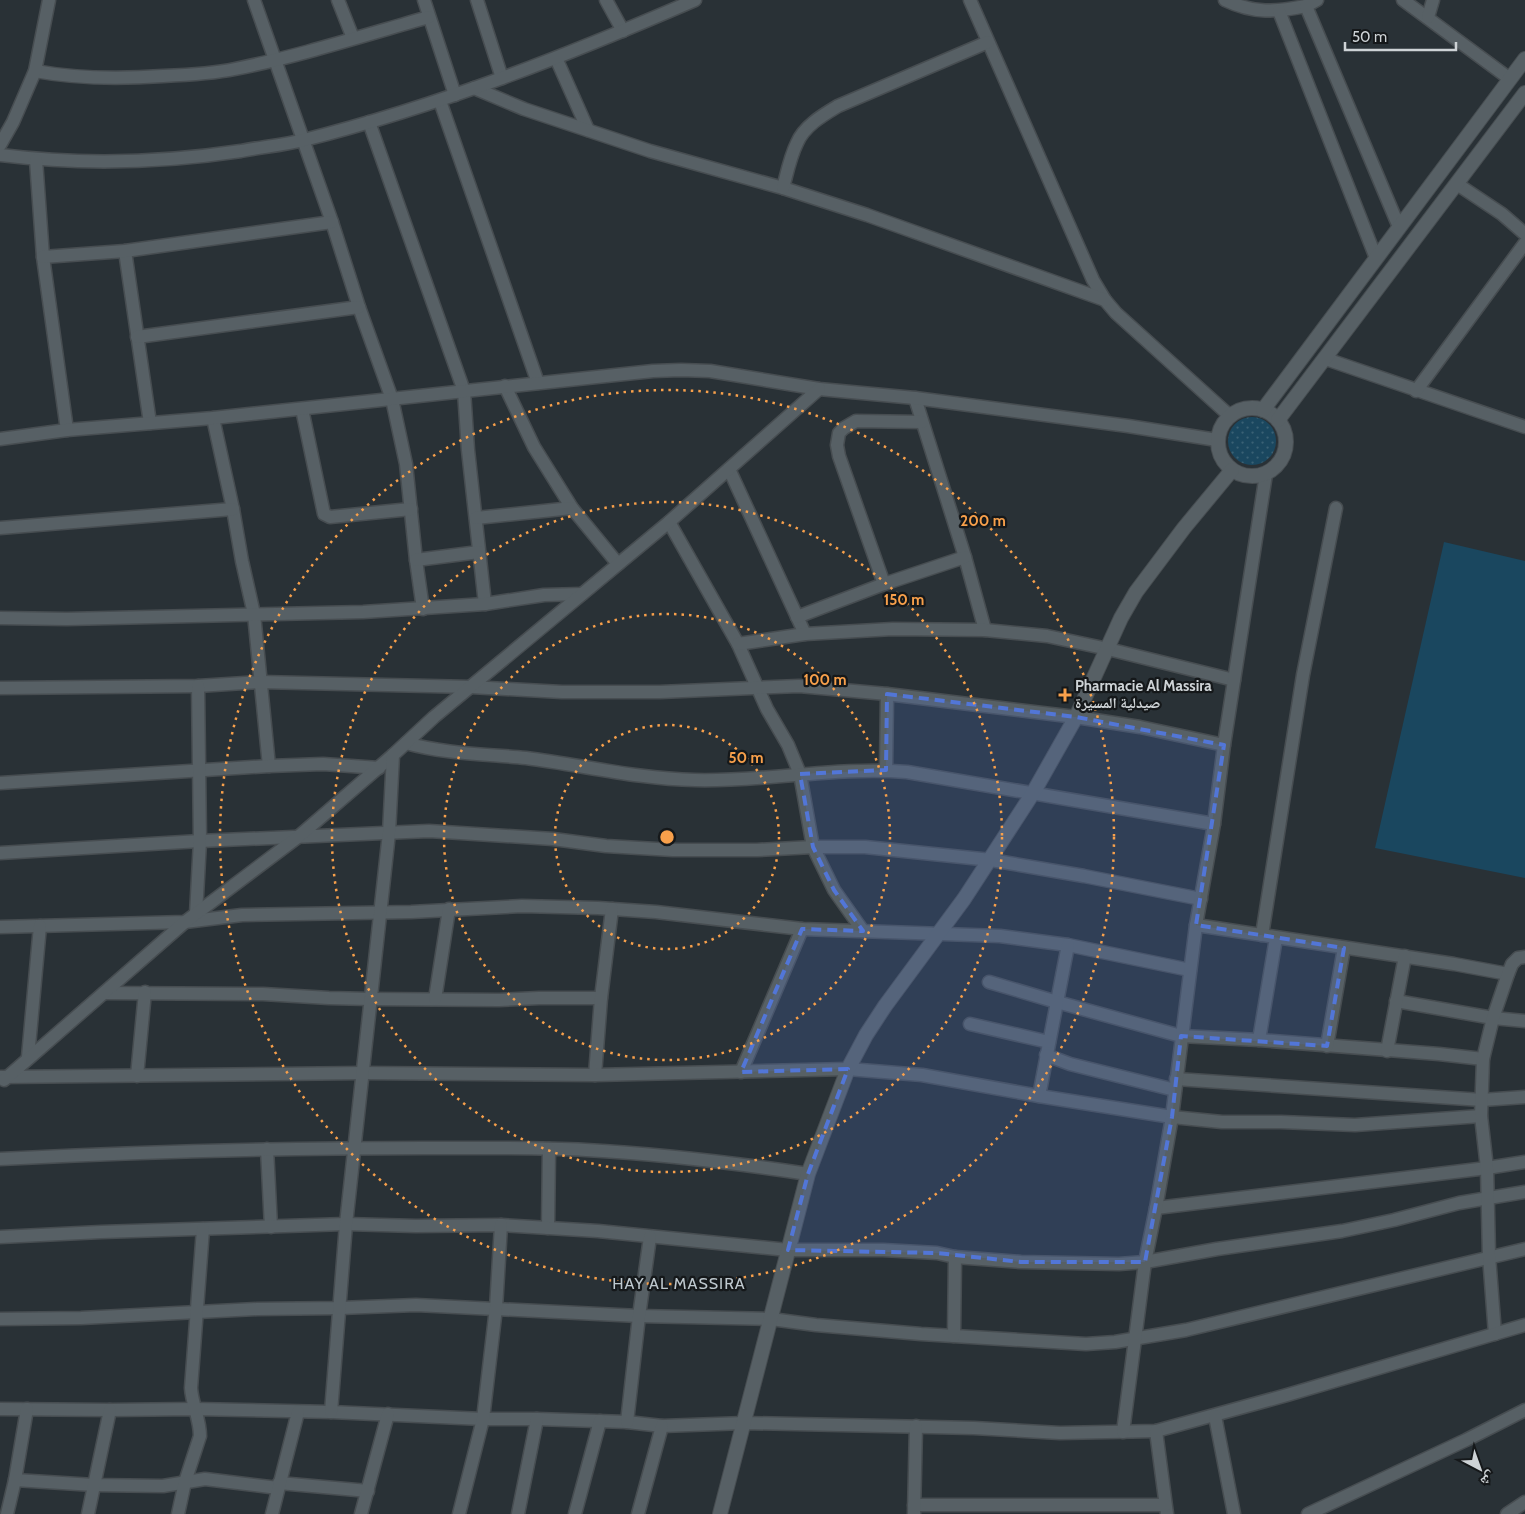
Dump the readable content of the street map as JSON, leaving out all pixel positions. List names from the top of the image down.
{
  "districts": ["HAY AL MASSIRA"],
  "places": {
    "health": ["Pharmacie Al Massira صيدلية المسيرة"]
  },
  "scale_bar": "50 m",
  "north": "bottom right",
  "rings": [
    "200 m",
    "150 m",
    "100 m",
    "50 m"
  ]
}
